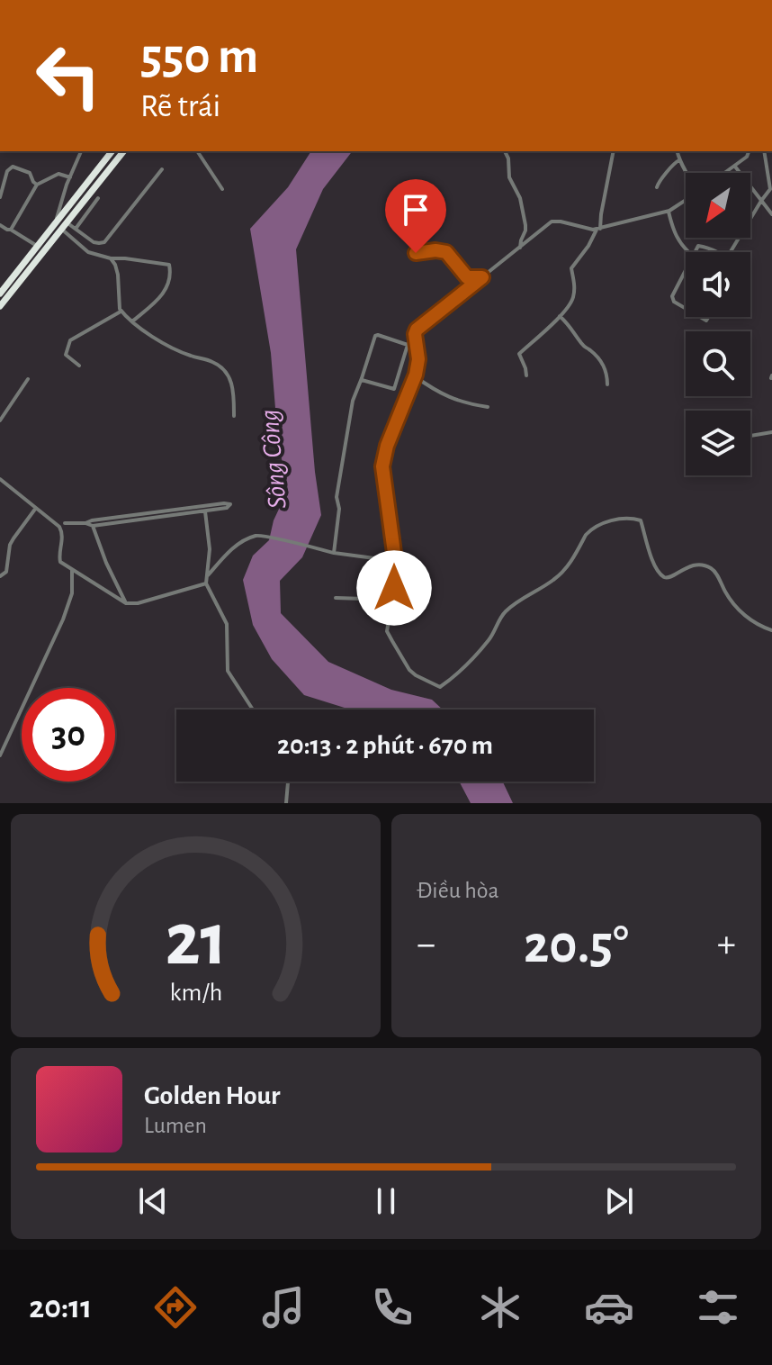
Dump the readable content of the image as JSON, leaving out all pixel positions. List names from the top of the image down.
{
  "water": ["Sông Công"],
  "north": "bottom left",
  "page": {
    "turn": ["550 m", "Rẽ trái"],
    "limit": "30",
    "trip": "20:13 · 2 phút · 670 m",
    "tile": "Điều hòa",
    "heat": ["−", "20.5°", "+"],
    "song": ["Golden Hour", "Lumen"],
    "tabs": "20:11",
    "gauge": ["21", "km/h"]
  }
}
